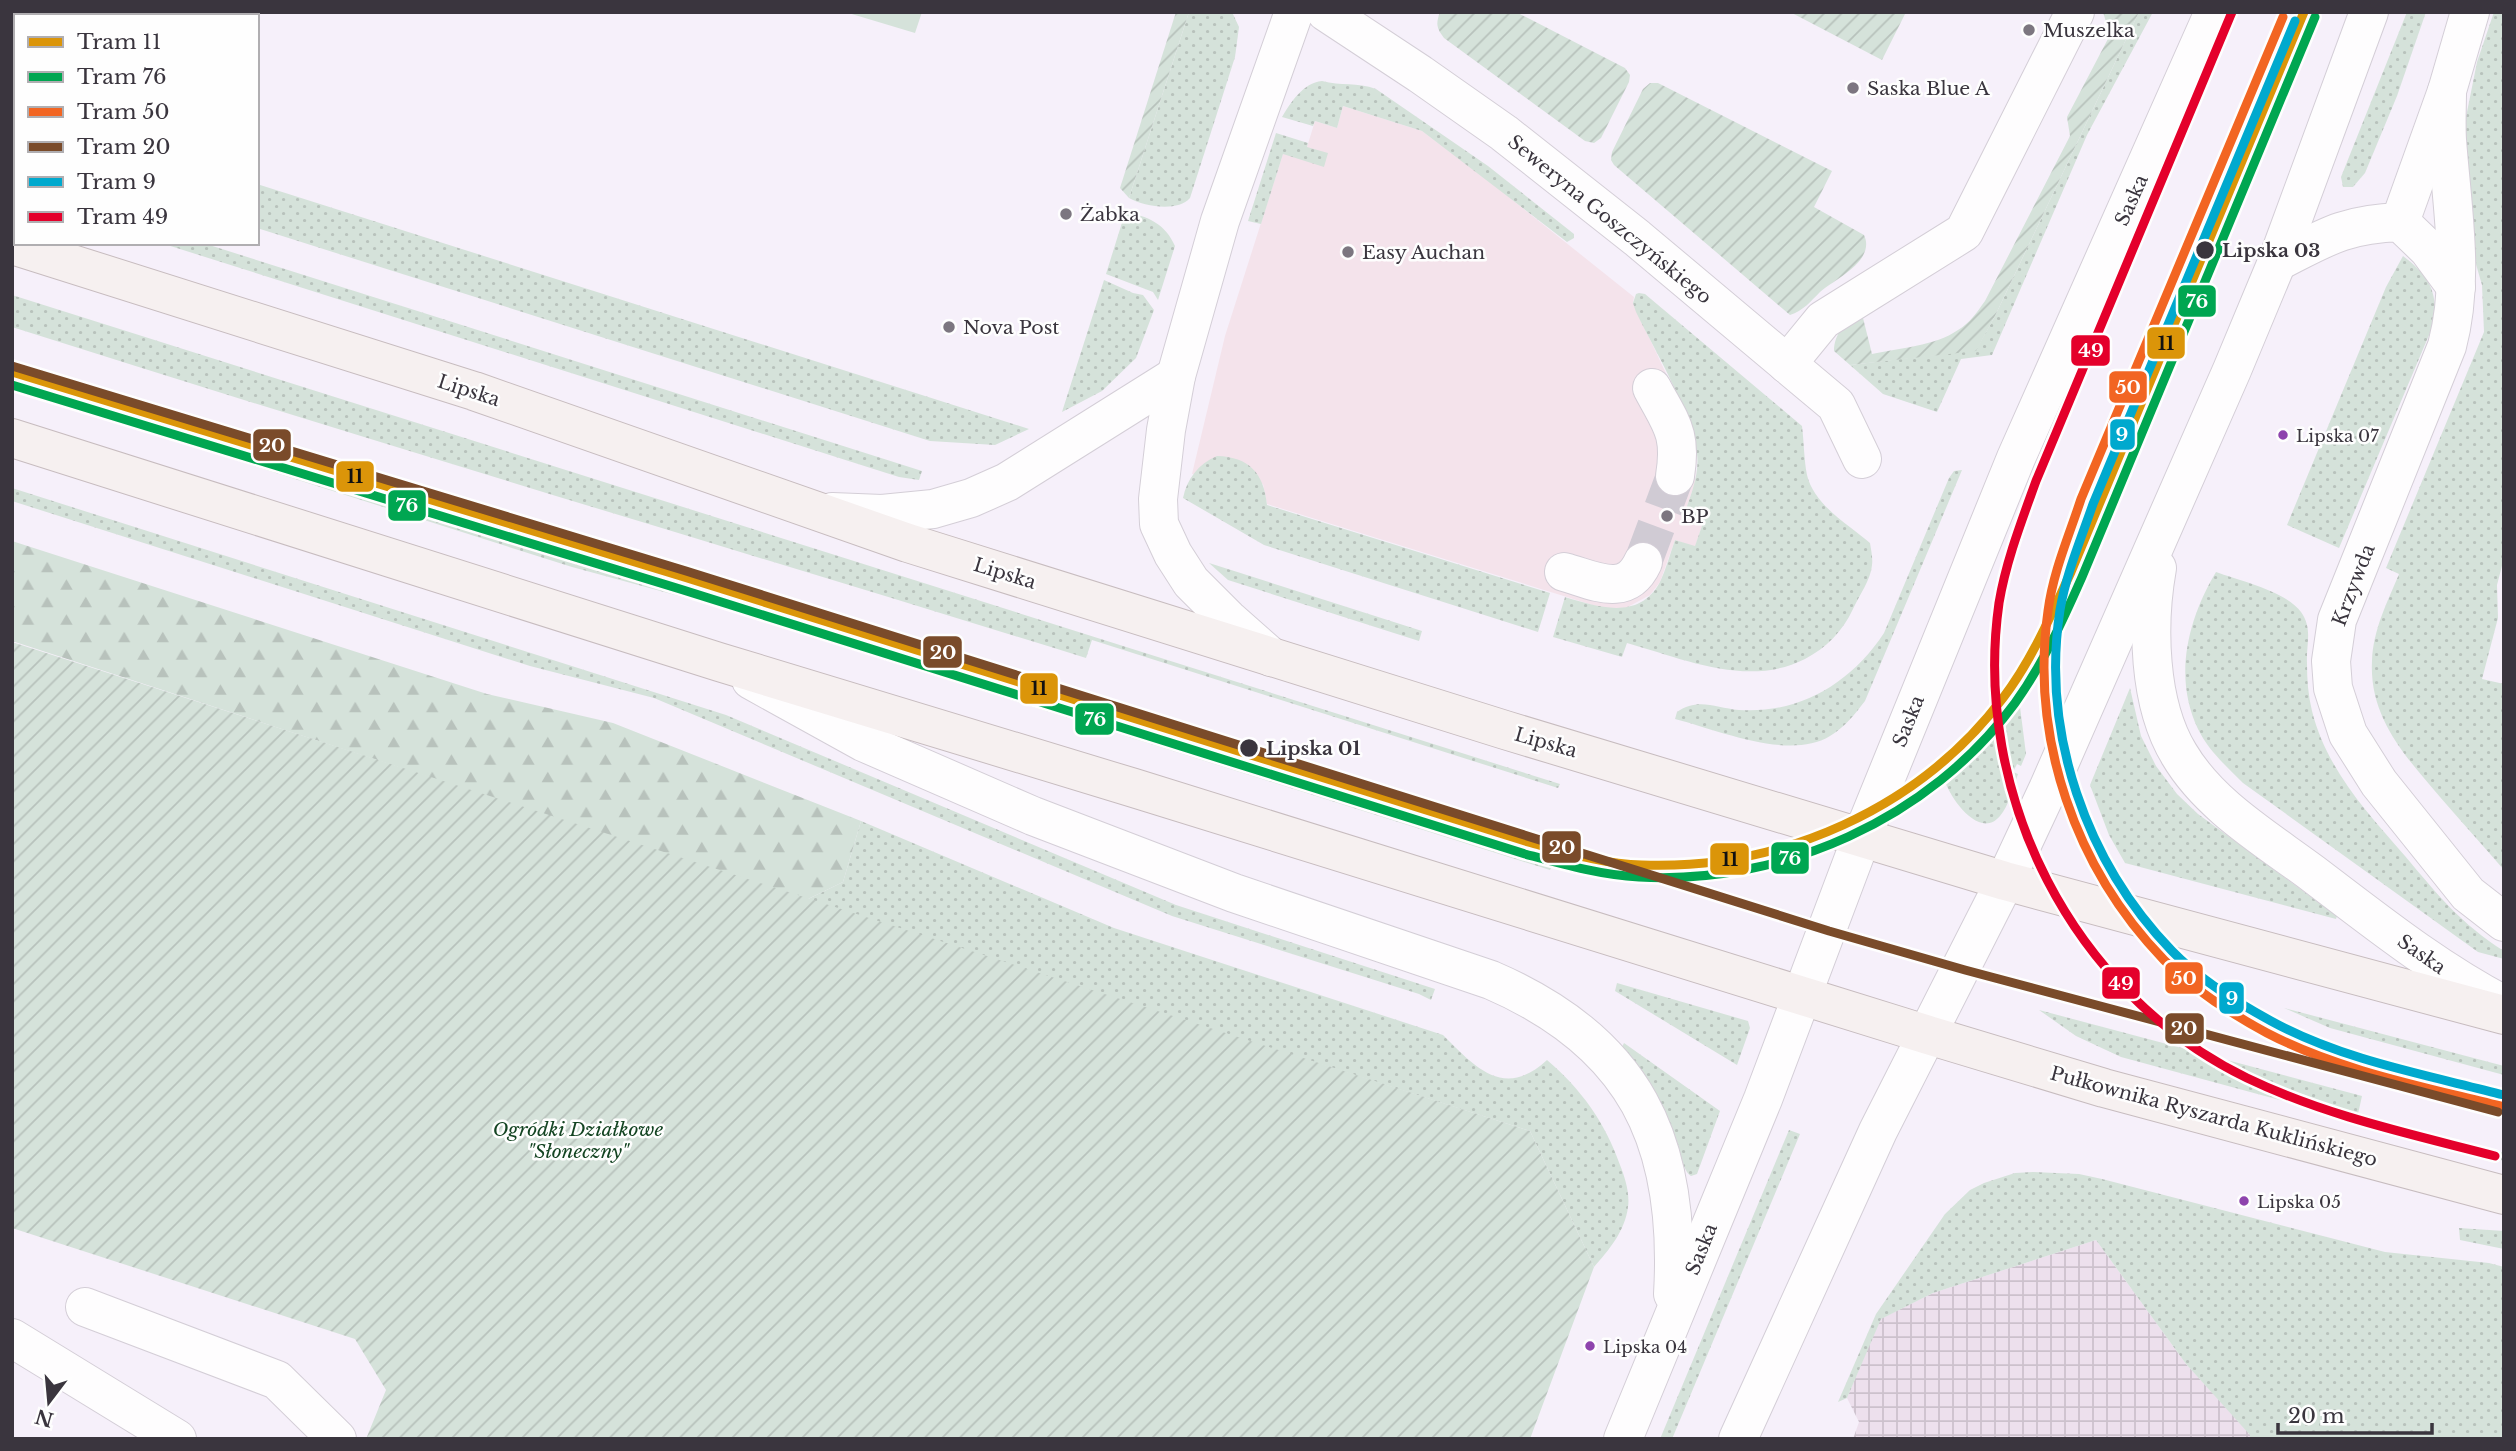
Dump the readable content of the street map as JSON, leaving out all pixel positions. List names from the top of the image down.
{
  "streets": {
    "main road": ["Lipska", "Pułkownika Ryszarda Kuklińskiego"],
    "street": ["Saska", "Seweryna Goszczyńskiego", "Krzywda"]
  },
  "crossings": [
    ["Saska", "Lipska"],
    ["Saska", "Pułkownika Ryszarda Kuklińskiego"]
  ],
  "parks": ["Ogródki Działkowe \"Słoneczny\""],
  "places": [
    "Muszelka",
    "Saska Blue A",
    "Żabka",
    "Lipska 03",
    "Easy Auchan",
    "Nova Post",
    "Lipska 07",
    "BP",
    "Lipska 01",
    "Lipska 05",
    "Lipska 04"
  ],
  "lines": [
    "tram line 11",
    "tram line 49",
    "tram line 76",
    "tram line 50",
    "tram line 9",
    "tram line 20"
  ],
  "legend": [
    "Tram 11",
    "Tram 76",
    "Tram 50",
    "Tram 20",
    "Tram 9",
    "Tram 49"
  ],
  "scale_bar": "20 m",
  "north": "bottom"
}
